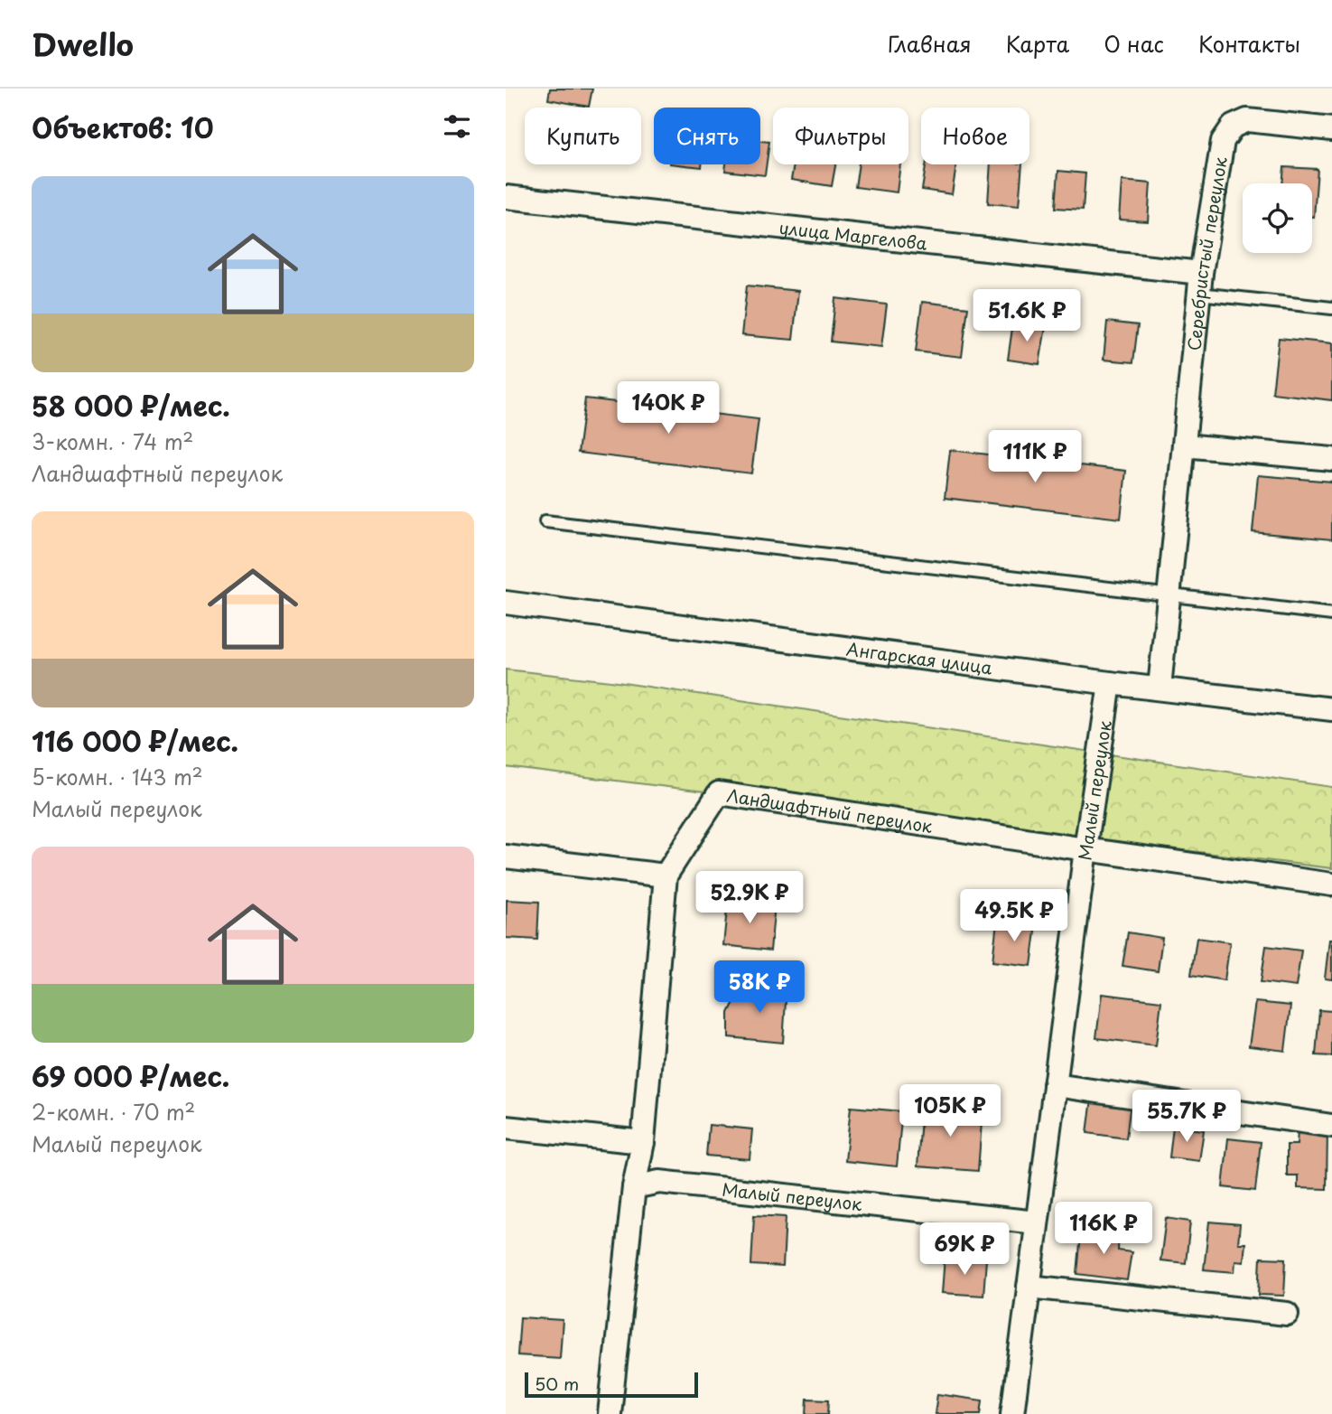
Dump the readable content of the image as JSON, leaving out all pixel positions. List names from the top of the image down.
{
  "streets": {
    "street": [
      "улица Маргелова",
      "Серебристый переулок",
      "Ангарская улица",
      "Малый переулок",
      "Ландшафтный переулок"
    ]
  },
  "crossings": [
    ["улица Маргелова", "Серебристый переулок"],
    ["Серебристый переулок", "Ангарская улица"],
    ["Ангарская улица", "Малый переулок"],
    ["Малый переулок", "Ландшафтный переулок"]
  ],
  "scale_bar": "50 m",
  "page": {
    "header": "Dwello",
    "nav": [
      "Главная",
      "Карта",
      "О нас",
      "Контакты"
    ],
    "heading": "Объектов: 10",
    "chip": [
      "Купить",
      "Снять",
      "Фильтры",
      "Новое"
    ],
    "list": [
      {
        "name": "58 000 ₽/мес.",
        "note": "3-комн. · 74 m² · Ландшафтный переулок"
      },
      {
        "name": "116 000 ₽/мес.",
        "note": "5-комн. · 143 m² · Малый переулок"
      },
      {
        "name": "69 000 ₽/мес.",
        "note": "2-комн. · 70 m² · Малый переулок"
      }
    ],
    "price": [
      "51.6K ₽",
      "140K ₽",
      "111K ₽",
      "52.9K ₽",
      "49.5K ₽",
      "58K ₽",
      "105K ₽",
      "55.7K ₽",
      "116K ₽",
      "69K ₽"
    ],
    "scale": "50 m"
  }
}
